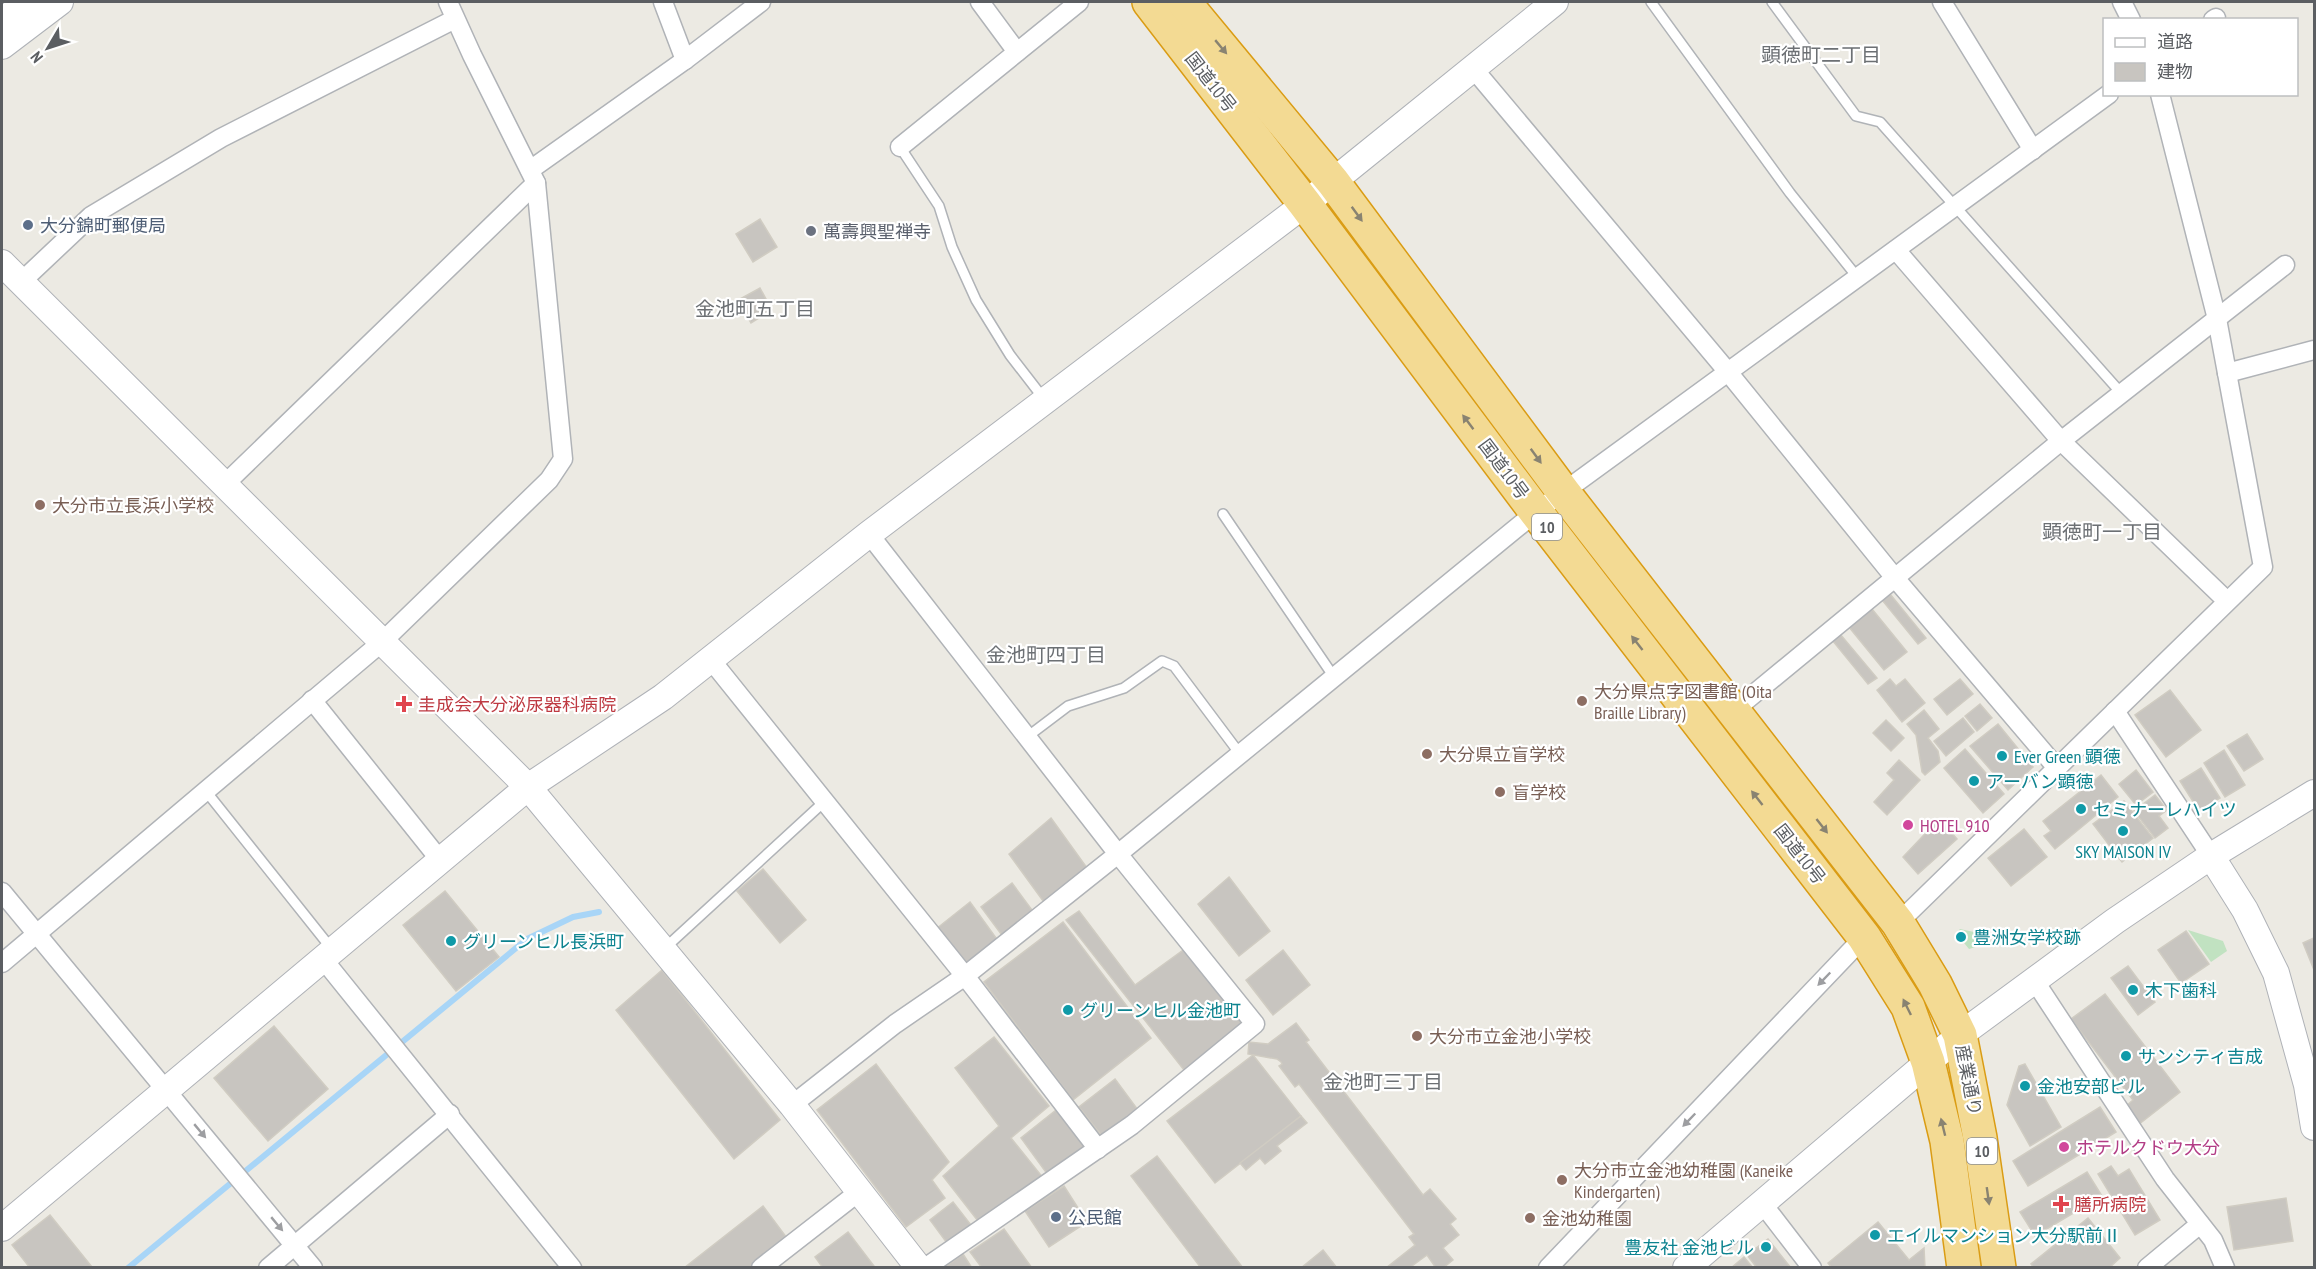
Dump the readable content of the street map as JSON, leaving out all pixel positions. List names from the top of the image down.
{
  "streets": {
    "highway": ["国道10号", "10", "産業通り"]
  },
  "crossings": [
    ["国道10号", "産業通り"]
  ],
  "districts": [
    "顕徳町二丁目",
    "金池町五丁目",
    "顕徳町一丁目",
    "金池町四丁目",
    "金池町三丁目"
  ],
  "places": {
    "other": [
      "大分錦町郵便局",
      "萬壽興聖禅寺",
      "大分市立長浜小学校",
      "大分県点字図書館 (Oita Braille Library)",
      "大分県立盲学校",
      "Ever Green 顕徳",
      "アーバン顕徳",
      "盲学校",
      "セミナーレハイツ",
      "HOTEL 910",
      "SKY MAISON IV",
      "豊洲女学校跡",
      "グリーンヒル長浜町",
      "木下歯科",
      "グリーンヒル金池町",
      "大分市立金池小学校",
      "サンシティ吉成",
      "金池安部ビル",
      "ホテルクドウ大分",
      "大分市立金池幼稚園 (Kaneike Kindergarten)",
      "公民館",
      "金池幼稚園",
      "エイルマンション大分駅前Ⅱ",
      "豊友社 金池ビル"
    ],
    "health": ["圭成会大分泌尿器科病院", "膳所病院"]
  },
  "legend": ["道路", "建物"],
  "north": "bottom left"
}
